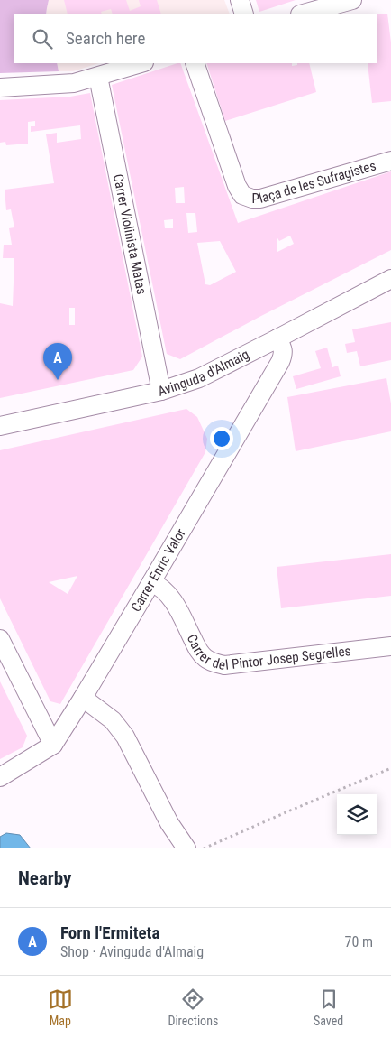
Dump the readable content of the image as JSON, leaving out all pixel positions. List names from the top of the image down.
{
  "streets": {
    "street": [
      "Plaça de les Sufragistes",
      "Carrer Violinista Matas",
      "Avinguda d'Almaig",
      "Carrer Enric Valor",
      "Carrer del Pintor Josep Segrelles"
    ]
  },
  "crossings": [
    ["Carrer Violinista Matas", "Avinguda d'Almaig"],
    ["Avinguda d'Almaig", "Carrer Enric Valor"],
    ["Carrer Enric Valor", "Carrer del Pintor Josep Segrelles"]
  ],
  "page": {
    "search": "Search here",
    "pins": "A",
    "heading": "Nearby",
    "list": [
      {
        "mark": "A",
        "name": "Forn l'Ermiteta",
        "note": "Shop · Avinguda d'Almaig",
        "value": "70 m"
      }
    ],
    "nav": ["Map", "Directions", "Saved"]
  }
}
